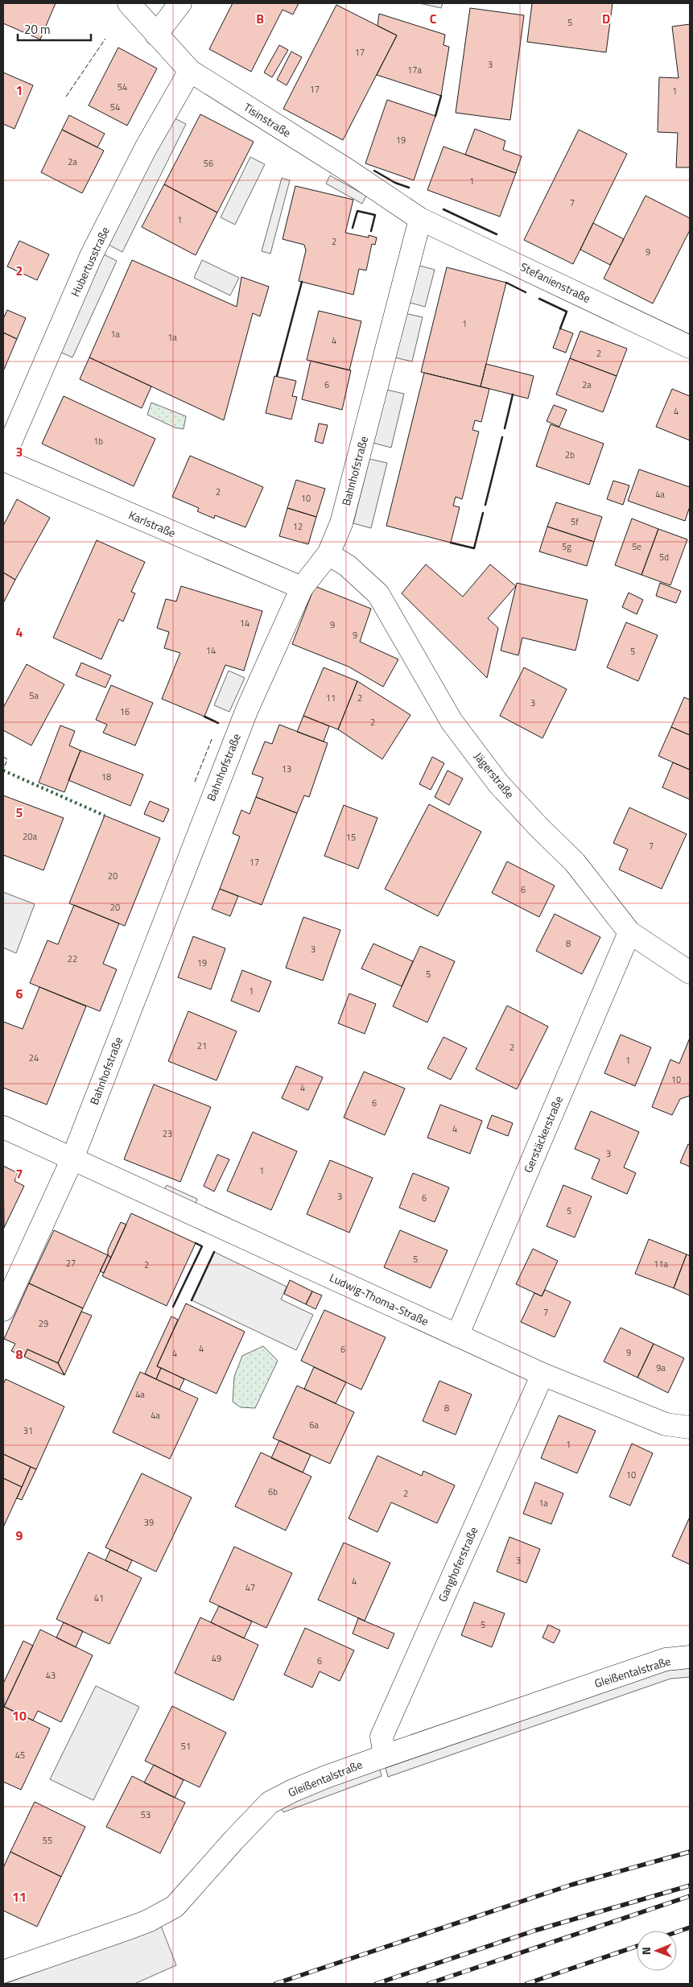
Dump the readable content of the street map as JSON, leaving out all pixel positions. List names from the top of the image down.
{
  "streets": {
    "street": [
      "Tisinstraße",
      "Hubertusstraße",
      "Stefanienstraße",
      "Bahnhofstraße",
      "Karlstraße",
      "Jägerstraße",
      "Gerstäckerstraße",
      "Ludwig-Thoma-Straße",
      "Ganghoferstraße",
      "Gleißentalstraße"
    ]
  },
  "crossings": [
    ["Tisinstraße", "Hubertusstraße"],
    ["Tisinstraße", "Stefanienstraße"],
    ["Tisinstraße", "Bahnhofstraße"],
    ["Hubertusstraße", "Karlstraße"],
    ["Stefanienstraße", "Bahnhofstraße"],
    ["Bahnhofstraße", "Karlstraße"],
    ["Bahnhofstraße", "Jägerstraße"],
    ["Bahnhofstraße", "Ludwig-Thoma-Straße"],
    ["Jägerstraße", "Gerstäckerstraße"],
    ["Gerstäckerstraße", "Ludwig-Thoma-Straße"],
    ["Ludwig-Thoma-Straße", "Ganghoferstraße"],
    ["Ganghoferstraße", "Gleißentalstraße"]
  ],
  "house_numbers": [
    "5",
    "17",
    "3",
    "17a",
    "54",
    "17",
    "1",
    "54",
    "19",
    "2a",
    "56",
    "1",
    "7",
    "1",
    "2",
    "9",
    "1",
    "1a",
    "1a",
    "4",
    "2",
    "6",
    "2a",
    "4",
    "1b",
    "2b",
    "2",
    "4a",
    "10",
    "5f",
    "12",
    "5g",
    "5e",
    "5d",
    "14",
    "9",
    "9",
    "14",
    "5",
    "5a",
    "11",
    "2",
    "3",
    "16",
    "2",
    "13",
    "18",
    "20a",
    "15",
    "7",
    "17",
    "20",
    "6",
    "20",
    "8",
    "3",
    "22",
    "19",
    "5",
    "1",
    "21",
    "2",
    "24",
    "1",
    "10",
    "4",
    "6",
    "4",
    "23",
    "3",
    "1",
    "3",
    "6",
    "5",
    "5",
    "27",
    "11a",
    "2",
    "7",
    "29",
    "4",
    "6",
    "9",
    "4",
    "9a",
    "4a",
    "8",
    "4a",
    "6a",
    "31",
    "1",
    "10",
    "6b",
    "2",
    "1a",
    "39",
    "3",
    "4",
    "47",
    "41",
    "5",
    "49",
    "6",
    "43",
    "51",
    "45",
    "53",
    "55"
  ],
  "scale_bar": "20 m",
  "north": "left",
  "grid": {
    "columns": ["B", "C", "D"],
    "rows": [
      "1",
      "2",
      "3",
      "4",
      "5",
      "6",
      "7",
      "8",
      "9",
      "10",
      "11"
    ]
  }
}
